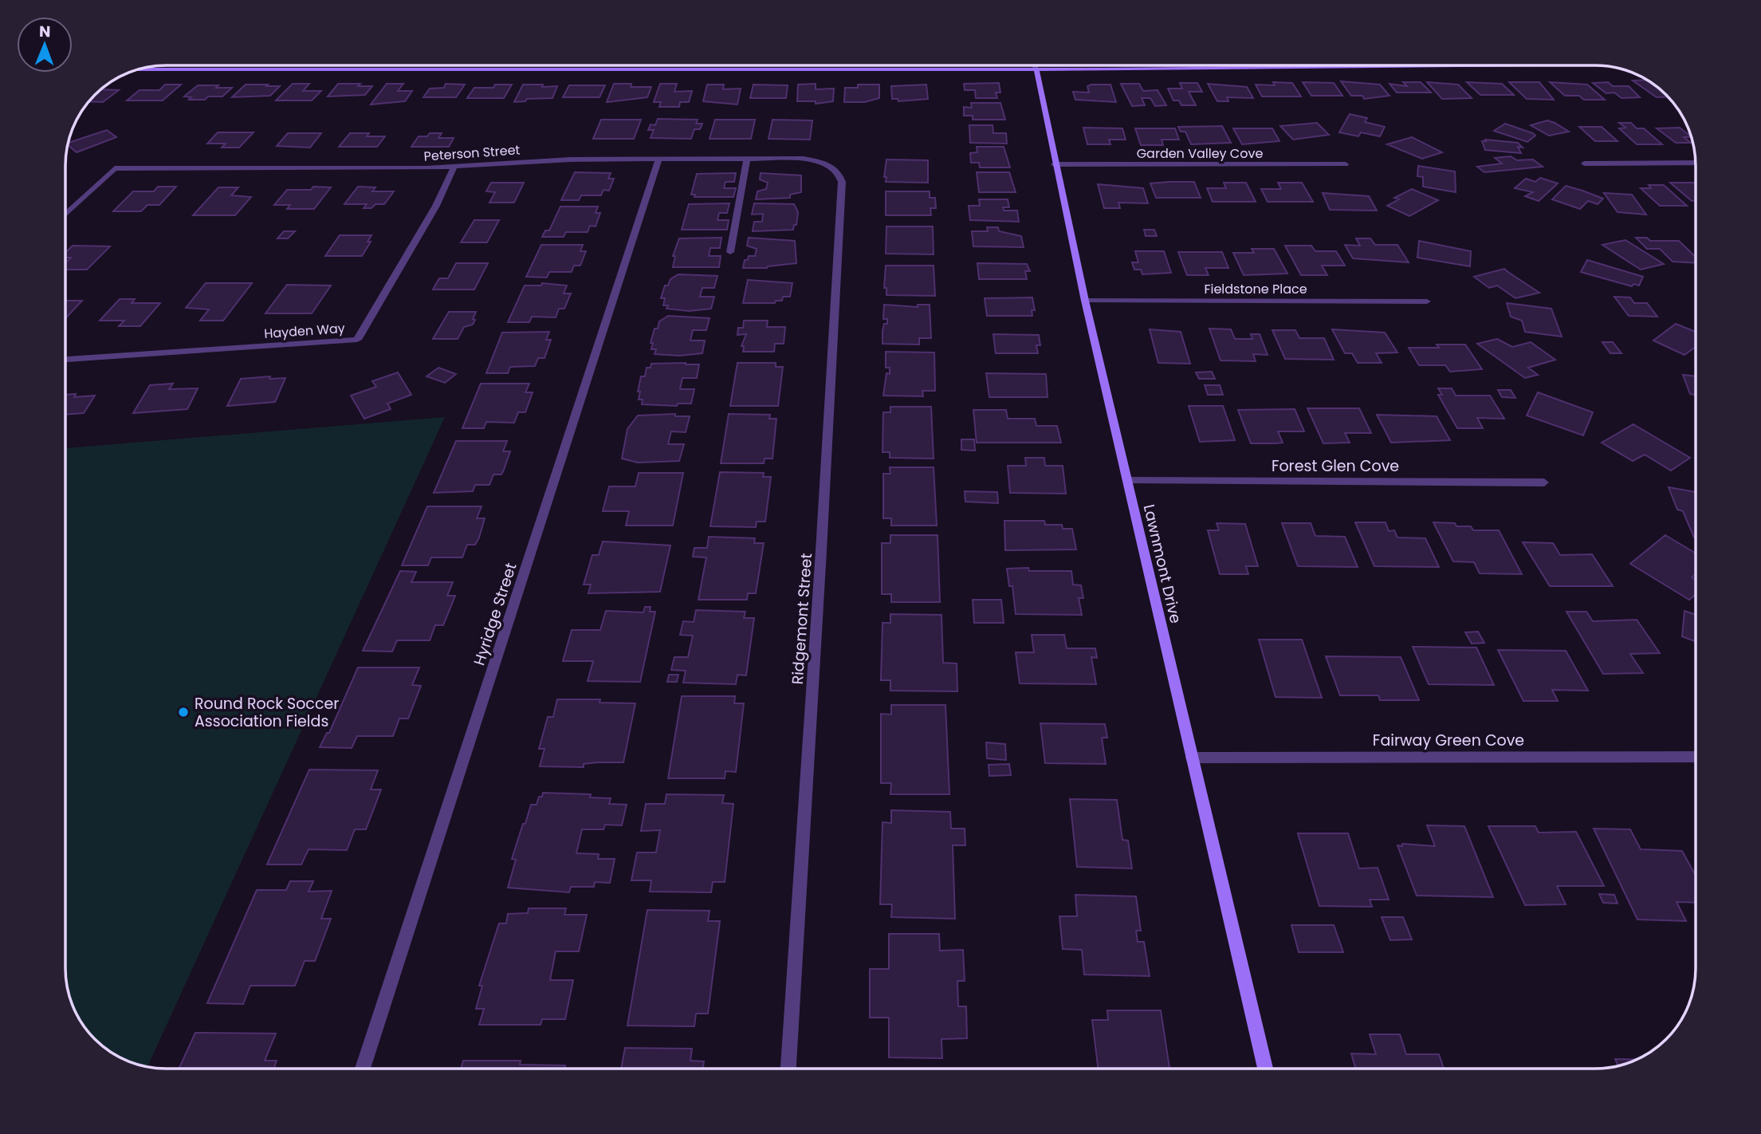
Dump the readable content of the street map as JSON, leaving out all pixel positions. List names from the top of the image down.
{
  "streets": {
    "street": [
      "Peterson Street",
      "Garden Valley Cove",
      "Fieldstone Place",
      "Hayden Way",
      "Forest Glen Cove",
      "Lawnmont Drive",
      "Hyridge Street",
      "Ridgemont Street",
      "Fairway Green Cove"
    ]
  },
  "crossings": [
    ["Peterson Street", "Hayden Way"],
    ["Peterson Street", "Hyridge Street"],
    ["Peterson Street", "Ridgemont Street"],
    ["Garden Valley Cove", "Lawnmont Drive"],
    ["Fieldstone Place", "Lawnmont Drive"],
    ["Forest Glen Cove", "Lawnmont Drive"],
    ["Lawnmont Drive", "Fairway Green Cove"]
  ],
  "places": ["Round Rock Soccer Association Fields"],
  "north": "top"
}
